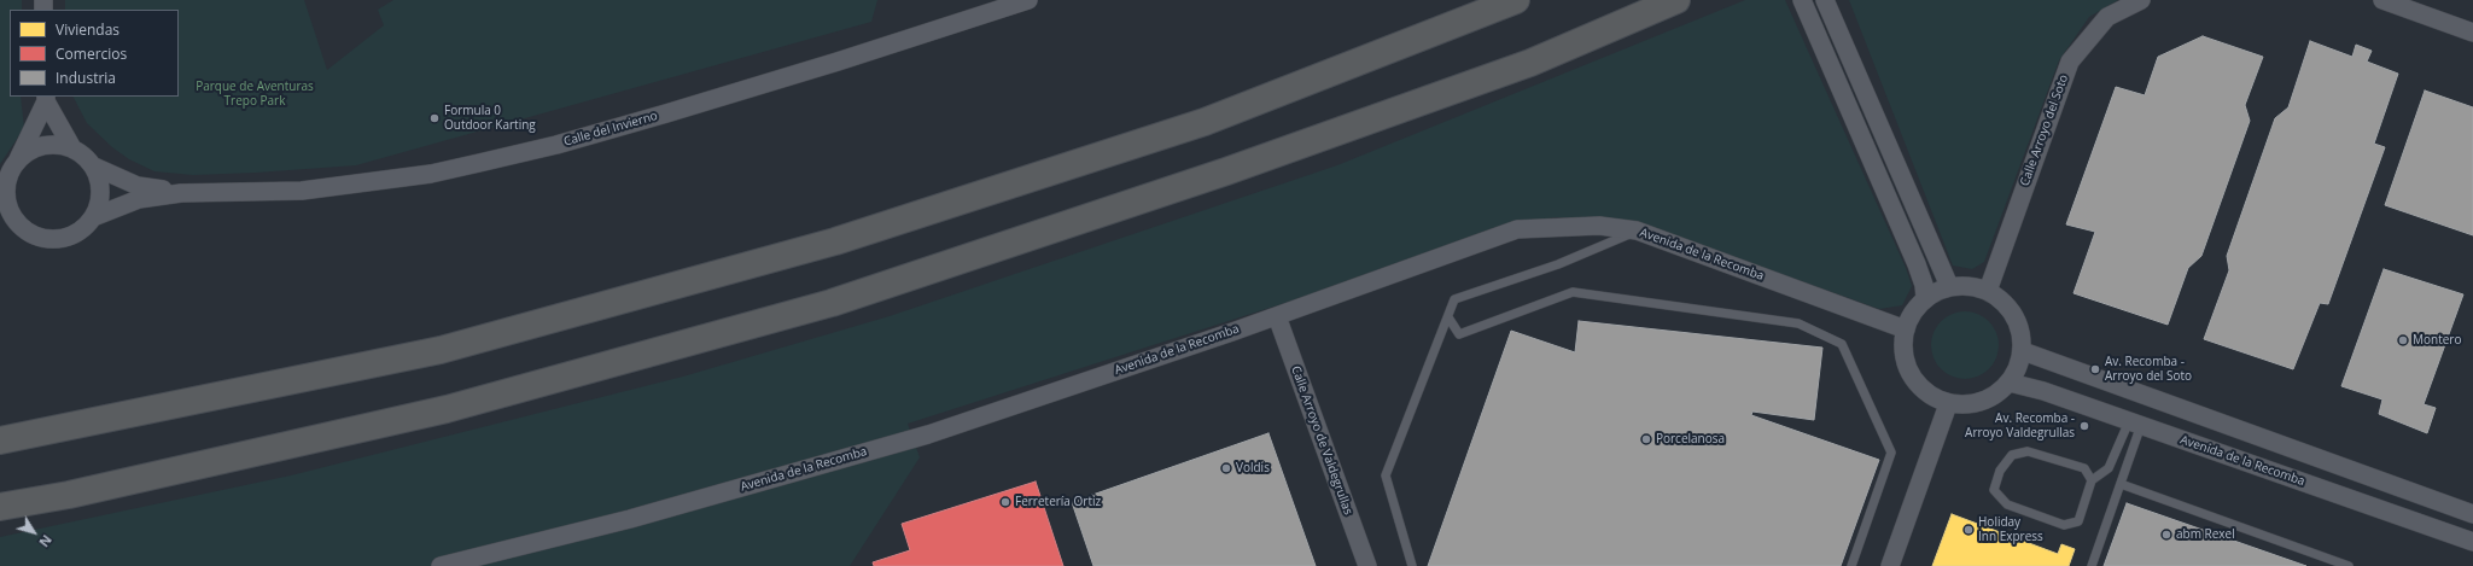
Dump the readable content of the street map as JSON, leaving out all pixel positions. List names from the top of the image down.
{
  "streets": {
    "street": [
      "Calle del Invierno",
      "Calle Arroyo del Soto",
      "Avenida de la Recomba",
      "Calle Arroyo de Valdegrullas"
    ]
  },
  "crossings": [
    ["Calle Arroyo del Soto", "Avenida de la Recomba"],
    ["Avenida de la Recomba", "Calle Arroyo de Valdegrullas"]
  ],
  "parks": ["Parque de Aventuras Trepo Park"],
  "places": [
    "Formula 0 Outdoor Karting",
    "Montero",
    "Av. Recomba - Arroyo del Soto",
    "Av. Recomba - Arroyo Valdegrullas",
    "Porcelanosa",
    "Voldis",
    "Ferretería Ortiz",
    "Holiday Inn Express",
    "abm Rexel"
  ],
  "legend": ["Viviendas", "Comercios", "Industria"],
  "north": "bottom right"
}
